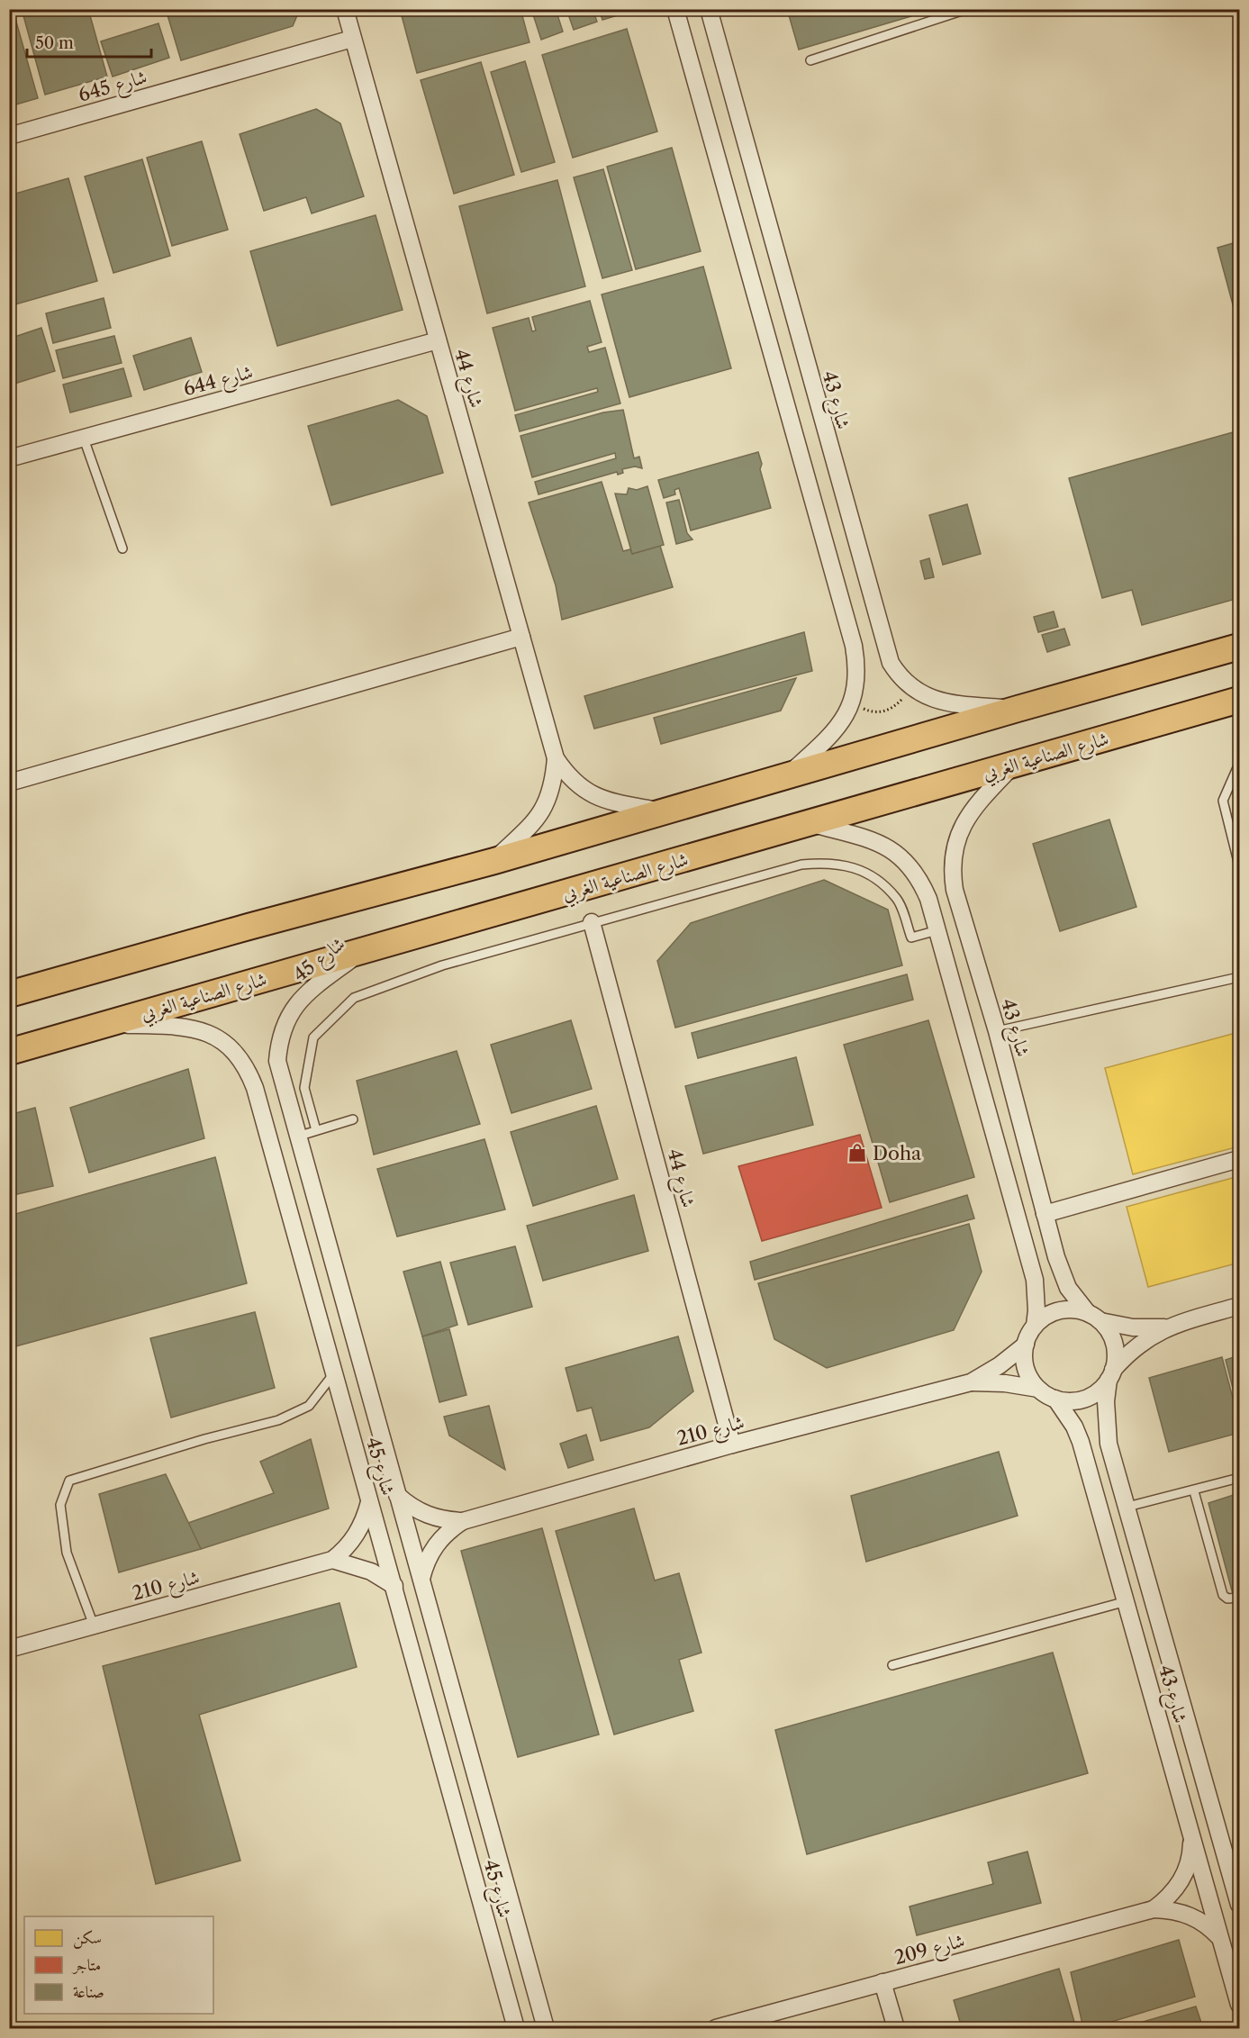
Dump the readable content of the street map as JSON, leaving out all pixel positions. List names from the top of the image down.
{
  "streets": {
    "main road": ["شارع الصناعية الغربي"],
    "street": [
      "شارع 645",
      "شارع 44",
      "شارع 644",
      "شارع 43",
      "شارع 45",
      "شارع 210",
      "شارع 209"
    ]
  },
  "crossings": [
    ["شارع 645", "شارع 44"],
    ["شارع 44", "شارع 644"],
    ["شارع 44", "شارع 210"],
    ["شارع 43", "شارع الصناعية الغربي"],
    ["شارع 43", "شارع 210"],
    ["شارع 43", "شارع 209"],
    ["شارع الصناعية الغربي", "شارع 45"],
    ["شارع 45", "شارع 210"]
  ],
  "places": {
    "shop": ["Doha"]
  },
  "legend": ["سكن", "متاجر", "صناعة"],
  "scale_bar": "50 m"
}
